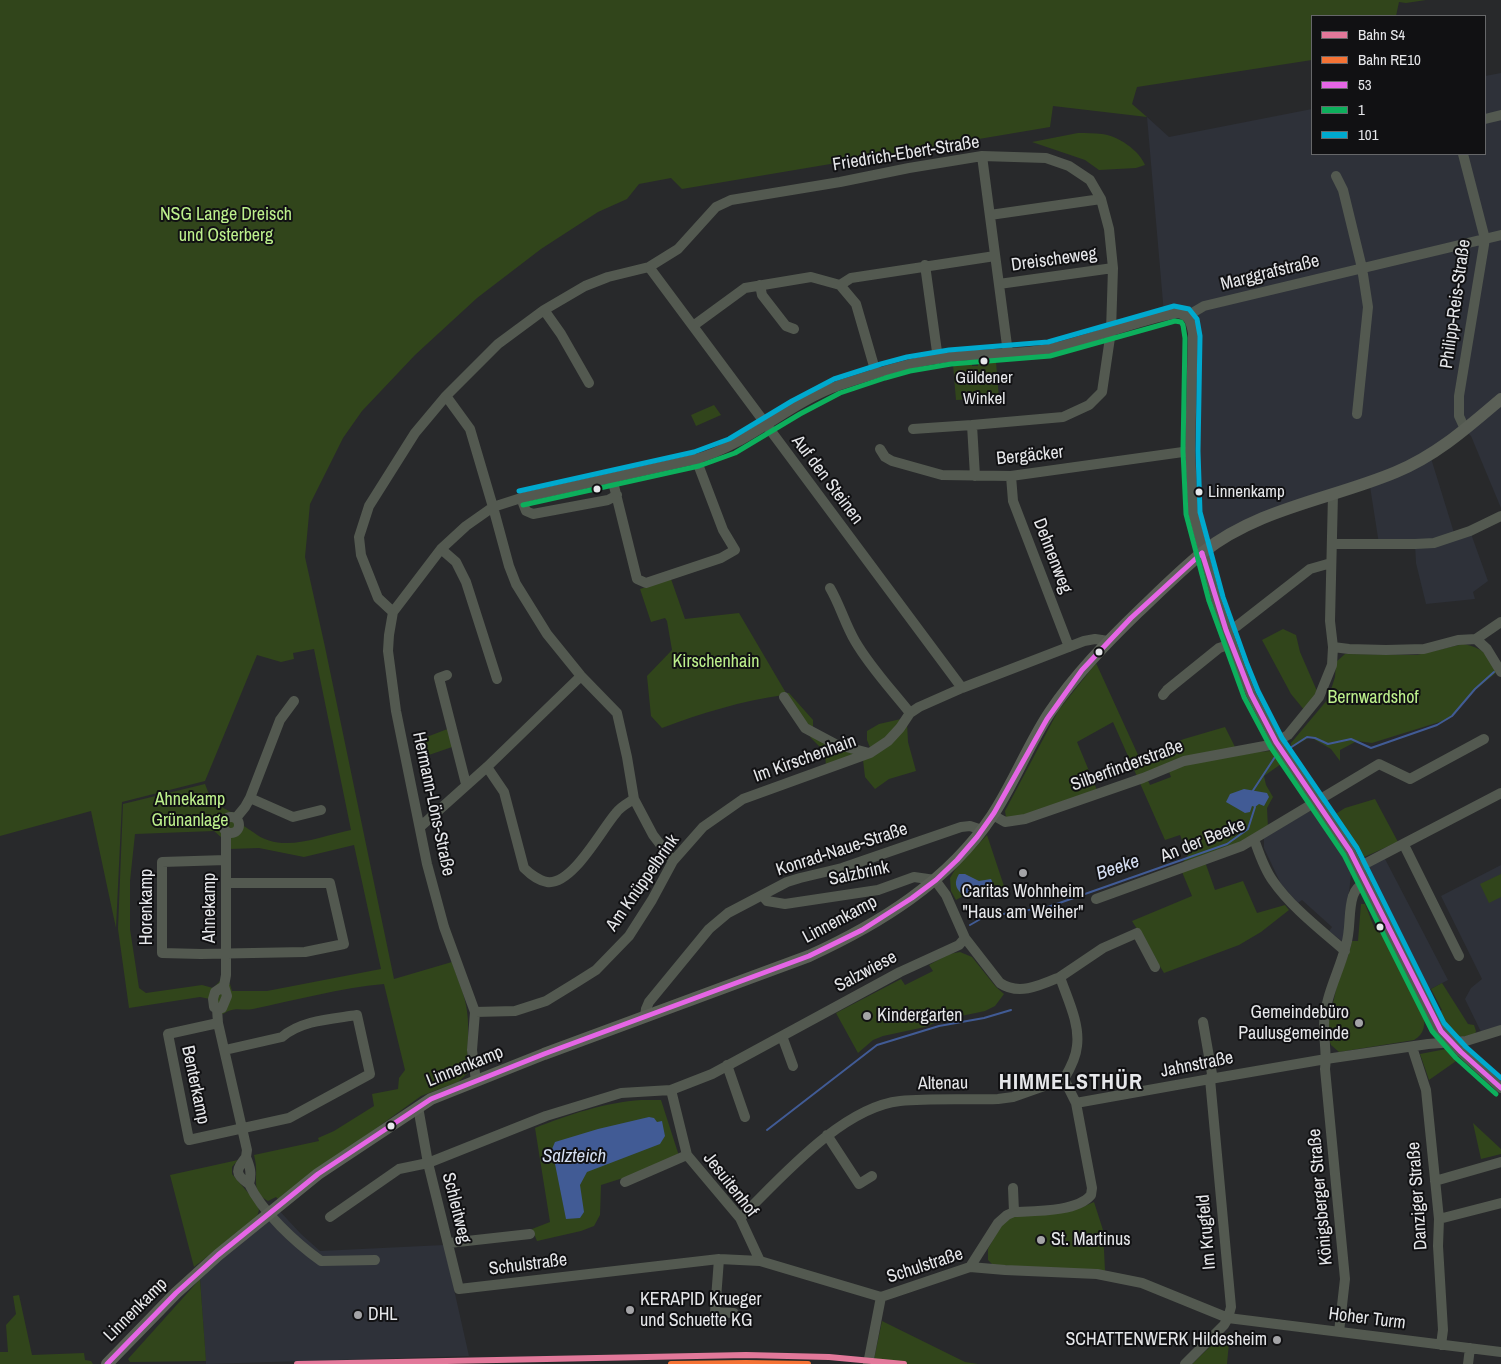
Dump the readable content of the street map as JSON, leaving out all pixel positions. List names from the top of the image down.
{
  "streets": {
    "main road": ["Linnenkamp"],
    "street": [
      "Friedrich-Ebert-Straße",
      "Dreischeweg",
      "Marggrafstraße",
      "Philipp-Reis-Straße",
      "Bergäcker",
      "Auf den Steinen",
      "Dehnenweg",
      "Im Kirschenhain",
      "Silberfinderstraße",
      "Hermann-Löns-Straße",
      "An der Beeke",
      "Konrad-Naue-Straße",
      "Salzbrink",
      "Am Knüppelbrink",
      "Horenkamp",
      "Ahnekamp",
      "Salzwiese",
      "Jahnstraße",
      "Altenau",
      "Benterkamp",
      "Jesuitenhof",
      "Danziger Straße",
      "Königsberger Straße",
      "Schleitweg",
      "Im Krugfeld",
      "Schulstraße",
      "Hoher Turm"
    ]
  },
  "crossings": [
    ["Friedrich-Ebert-Straße", "Dreischeweg"],
    ["Friedrich-Ebert-Straße", "Auf den Steinen"],
    ["Friedrich-Ebert-Straße", "Hermann-Löns-Straße"],
    ["Marggrafstraße", "Philipp-Reis-Straße"],
    ["Philipp-Reis-Straße", "Linnenkamp"],
    ["Bergäcker", "Dehnenweg"],
    ["Im Kirschenhain", "Am Knüppelbrink"],
    ["Silberfinderstraße", "Linnenkamp"],
    ["Hermann-Löns-Straße", "Am Knüppelbrink"],
    ["Hermann-Löns-Straße", "Linnenkamp"],
    ["Konrad-Naue-Straße", "Salzbrink"],
    ["Konrad-Naue-Straße", "Linnenkamp"],
    ["Salzbrink", "Linnenkamp"],
    ["Horenkamp", "Ahnekamp"],
    ["Ahnekamp", "Linnenkamp"],
    ["Ahnekamp", "Benterkamp"],
    ["Linnenkamp", "Schleitweg"],
    ["Salzwiese", "Jesuitenhof"],
    ["Salzwiese", "Schleitweg"],
    ["Jahnstraße", "Danziger Straße"],
    ["Jahnstraße", "Königsberger Straße"],
    ["Jahnstraße", "Im Krugfeld"],
    ["Altenau", "Jesuitenhof"],
    ["Jesuitenhof", "Schulstraße"],
    ["Danziger Straße", "Hoher Turm"],
    ["Königsberger Straße", "Hoher Turm"],
    ["Schleitweg", "Schulstraße"],
    ["Im Krugfeld", "Schulstraße"],
    ["Im Krugfeld", "Hoher Turm"],
    ["Schulstraße", "Hoher Turm"]
  ],
  "districts": ["HIMMELSTHÜR"],
  "water": ["Beeke", "Salzteich"],
  "parks": [
    "NSG Lange Dreisch und Osterberg",
    "Kirschenhain",
    "Bernwardshof",
    "Ahnekamp Grünanlage"
  ],
  "places": [
    "Güldener Winkel",
    "Linnenkamp",
    "Caritas Wohnheim \"Haus am Weiher\"",
    "Kindergarten",
    "Gemeindebüro Paulusgemeinde",
    "St. Martinus",
    "KERAPID Krueger und Schuette KG",
    "DHL",
    "SCHATTENWERK Hildesheim"
  ],
  "lines": [
    "transit line 101",
    "transit line 1",
    "transit line 53",
    "rail line S4",
    "rail line RE10"
  ],
  "legend": [
    "Bahn S4",
    "Bahn RE10",
    "53",
    "1",
    "101"
  ]
}
